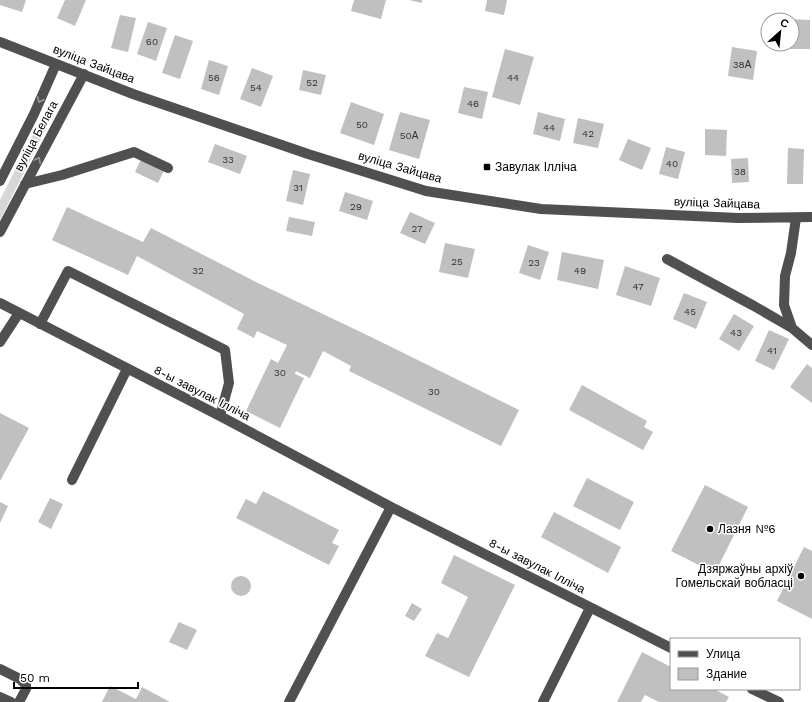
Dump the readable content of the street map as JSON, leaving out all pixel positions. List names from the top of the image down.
{
  "streets": {
    "street": ["вуліца Зайцава", "вуліца Белага", "8-ы завулак Ілліча"]
  },
  "crossings": [
    ["вуліца Зайцава", "вуліца Белага"]
  ],
  "places": {
    "transit": ["Завулак Ілліча"],
    "other": ["Лазня №6", "Дзяржаўны архіў Гомельскай вобласці"]
  },
  "house_numbers": [
    "60",
    "38А",
    "56",
    "44",
    "52",
    "54",
    "46",
    "50",
    "44",
    "42",
    "50А",
    "33",
    "40",
    "38",
    "31",
    "29",
    "27",
    "25",
    "23",
    "32",
    "49",
    "47",
    "45",
    "43",
    "41",
    "30",
    "30"
  ],
  "legend": ["Улица", "Здание"],
  "scale_bar": "50 m",
  "north": "top right"
}
